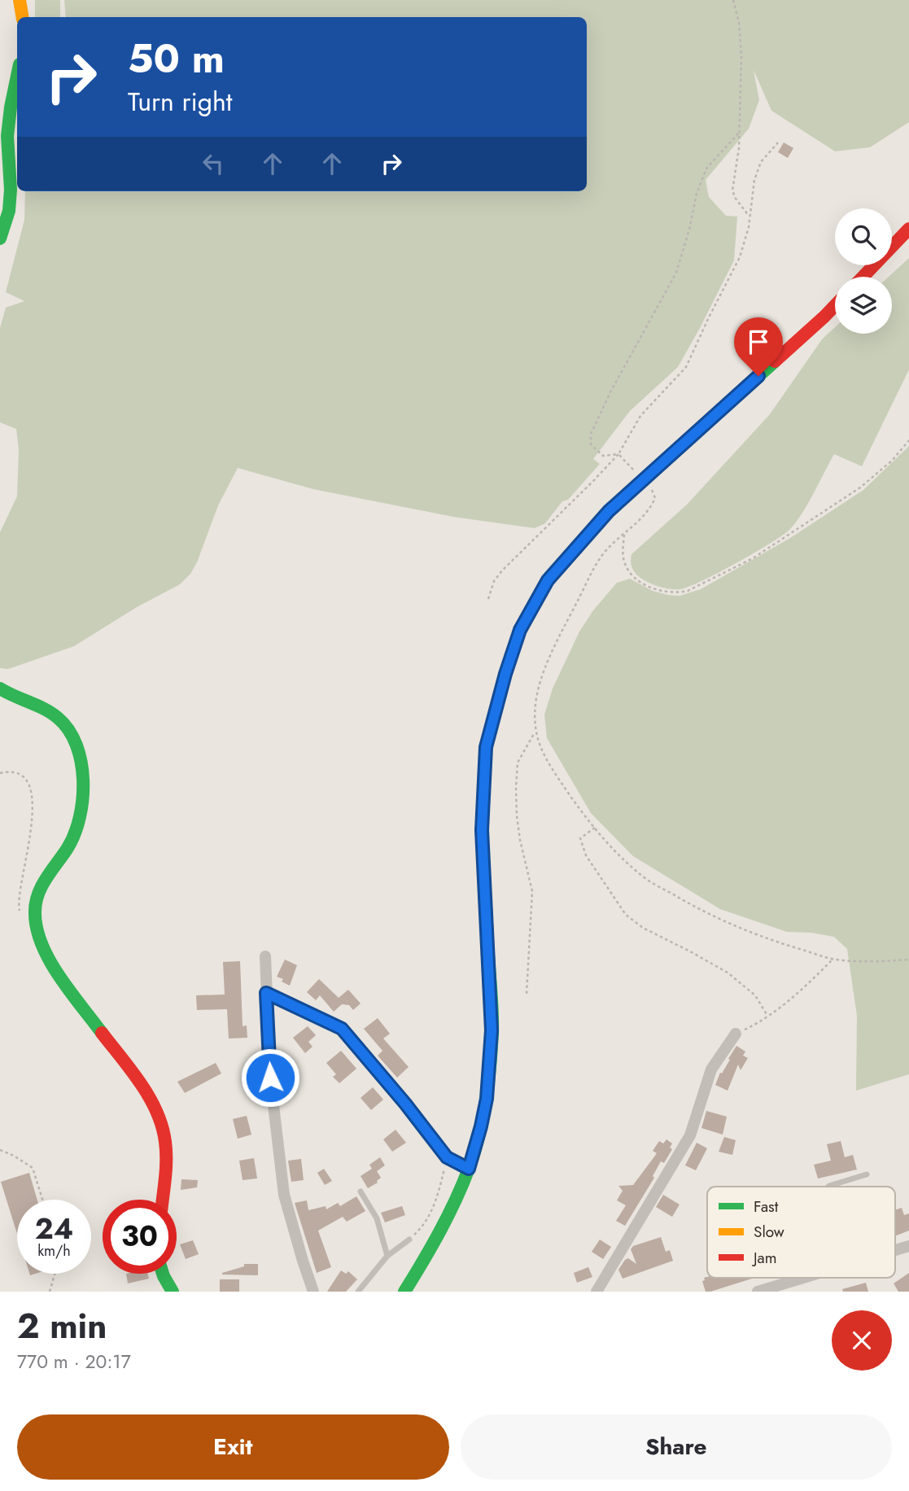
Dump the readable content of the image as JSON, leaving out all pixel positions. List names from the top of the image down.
{
  "legend": ["Fast", "Slow", "Jam"],
  "page": {
    "turn": ["50 m", "Turn right"],
    "speed": "24 km/h",
    "limit": "30",
    "heading": ["2 min", "770 m · 20:17"],
    "buttons": ["Exit", "Share"]
  }
}
